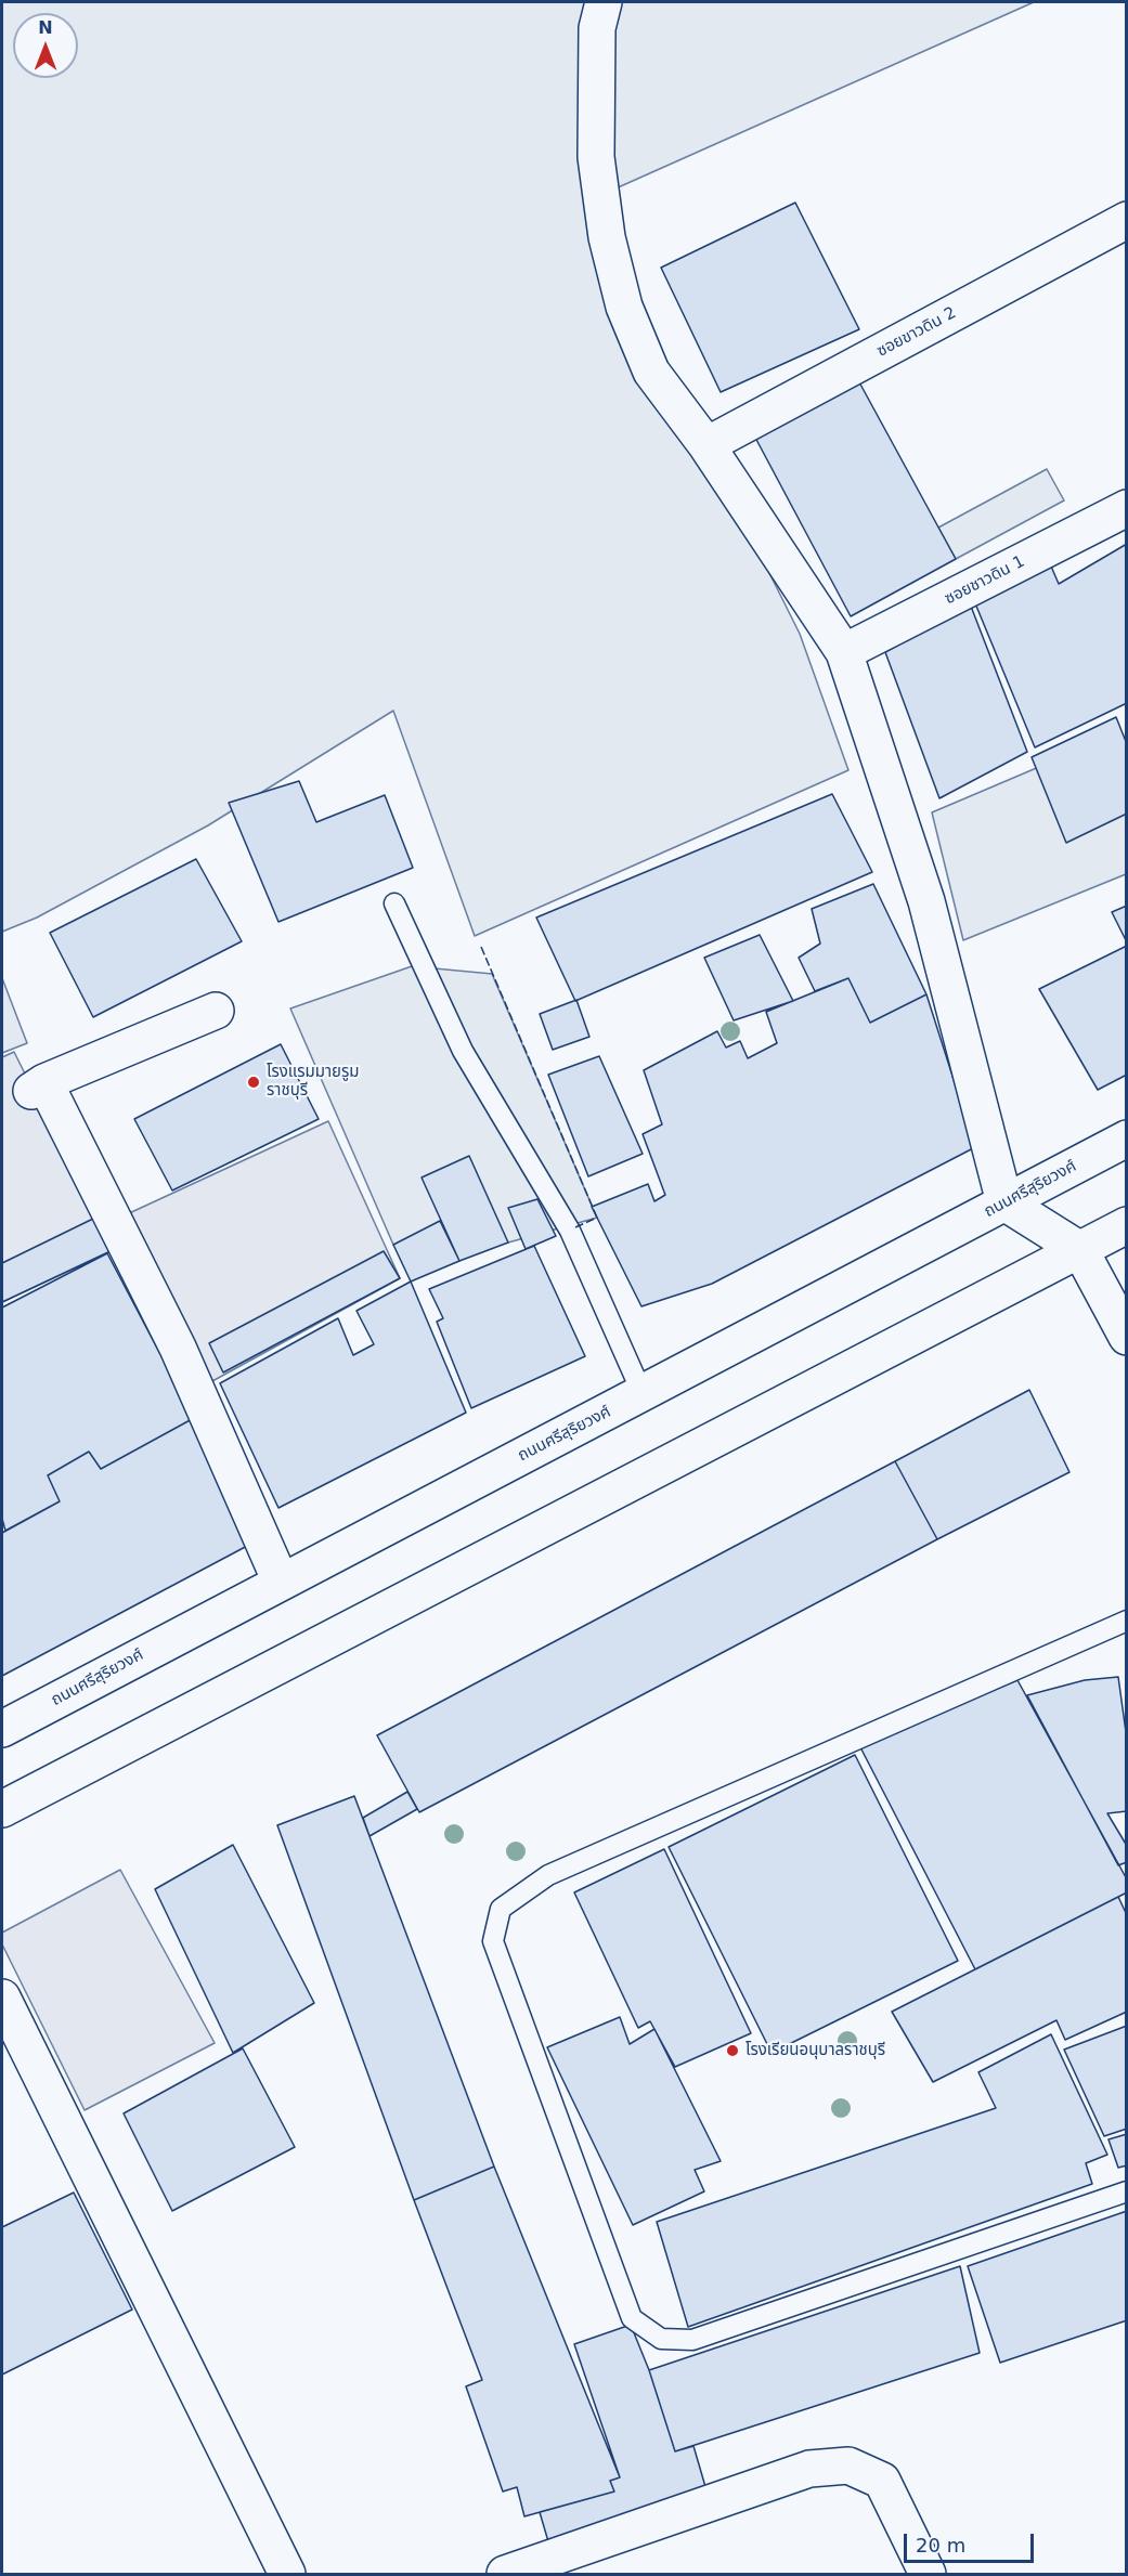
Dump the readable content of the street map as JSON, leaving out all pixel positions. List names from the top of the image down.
{
  "streets": {
    "street": ["ซอยขาวดิน 2", "ซอยชาวดิน 1", "ถนนศรีสุริยวงศ์"]
  },
  "places": ["โรงแรมมายรูม ราชบุรี", "โรงเรียนอนุบาลราชบุรี"],
  "scale_bar": "20 m",
  "north": "top"
}
